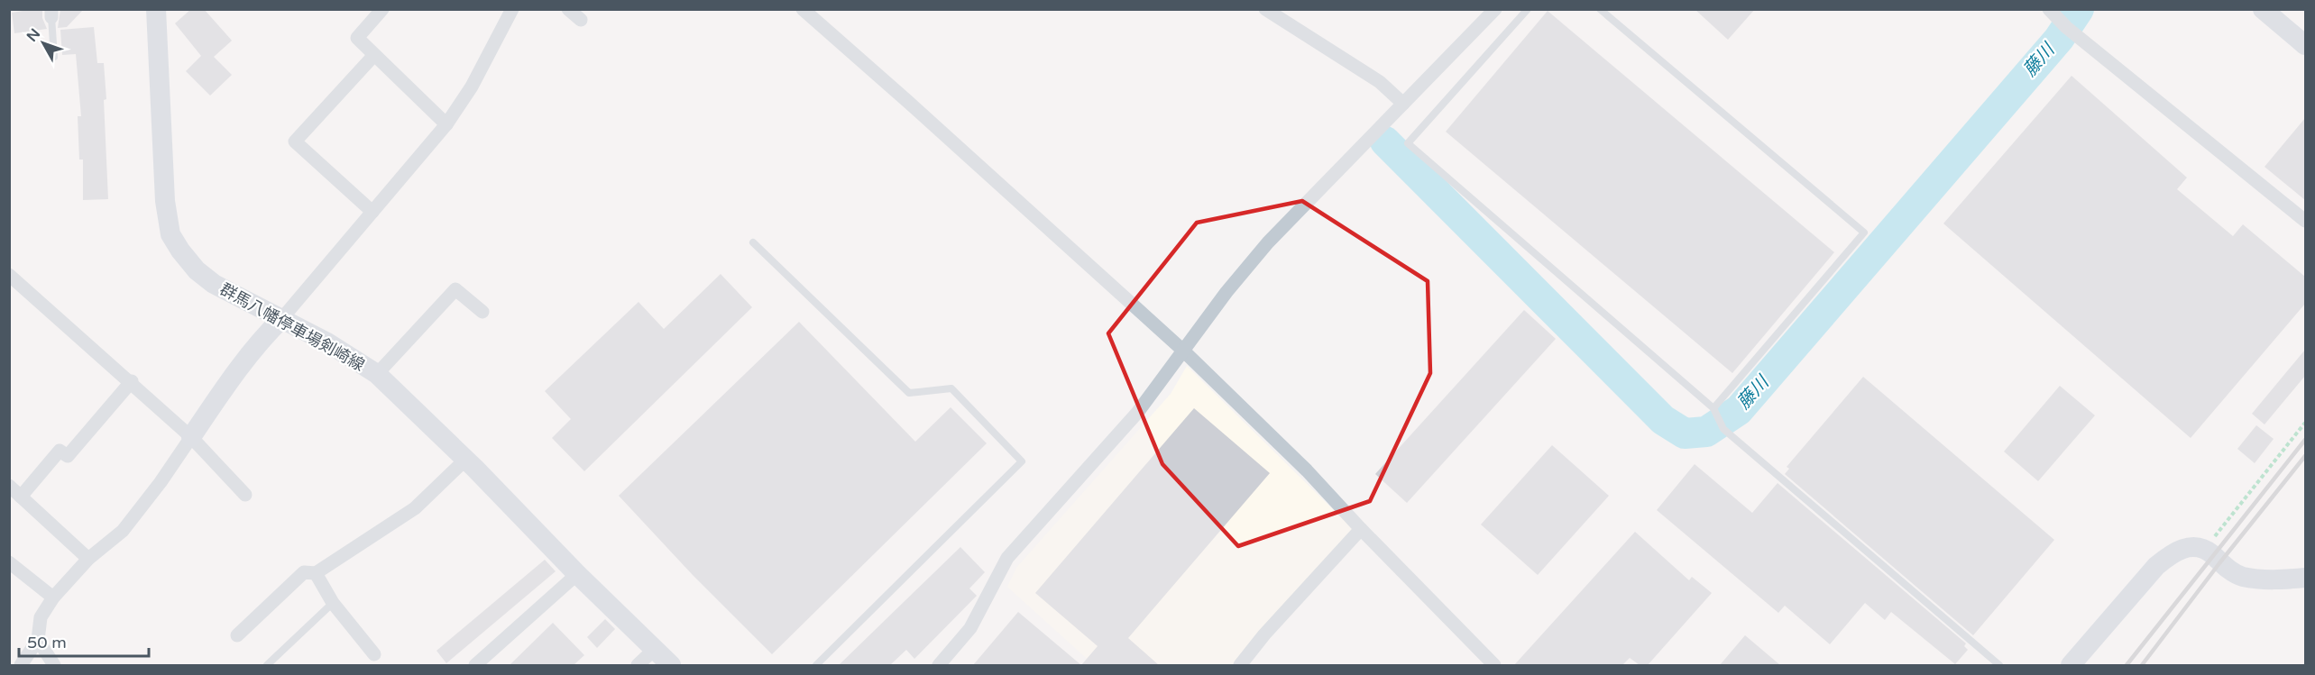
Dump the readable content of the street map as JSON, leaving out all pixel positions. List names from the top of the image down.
{
  "streets": {
    "main road": ["群馬八幡停車場剣崎線"]
  },
  "water": ["藤川"],
  "scale_bar": "50 m",
  "north": "top left"
}
